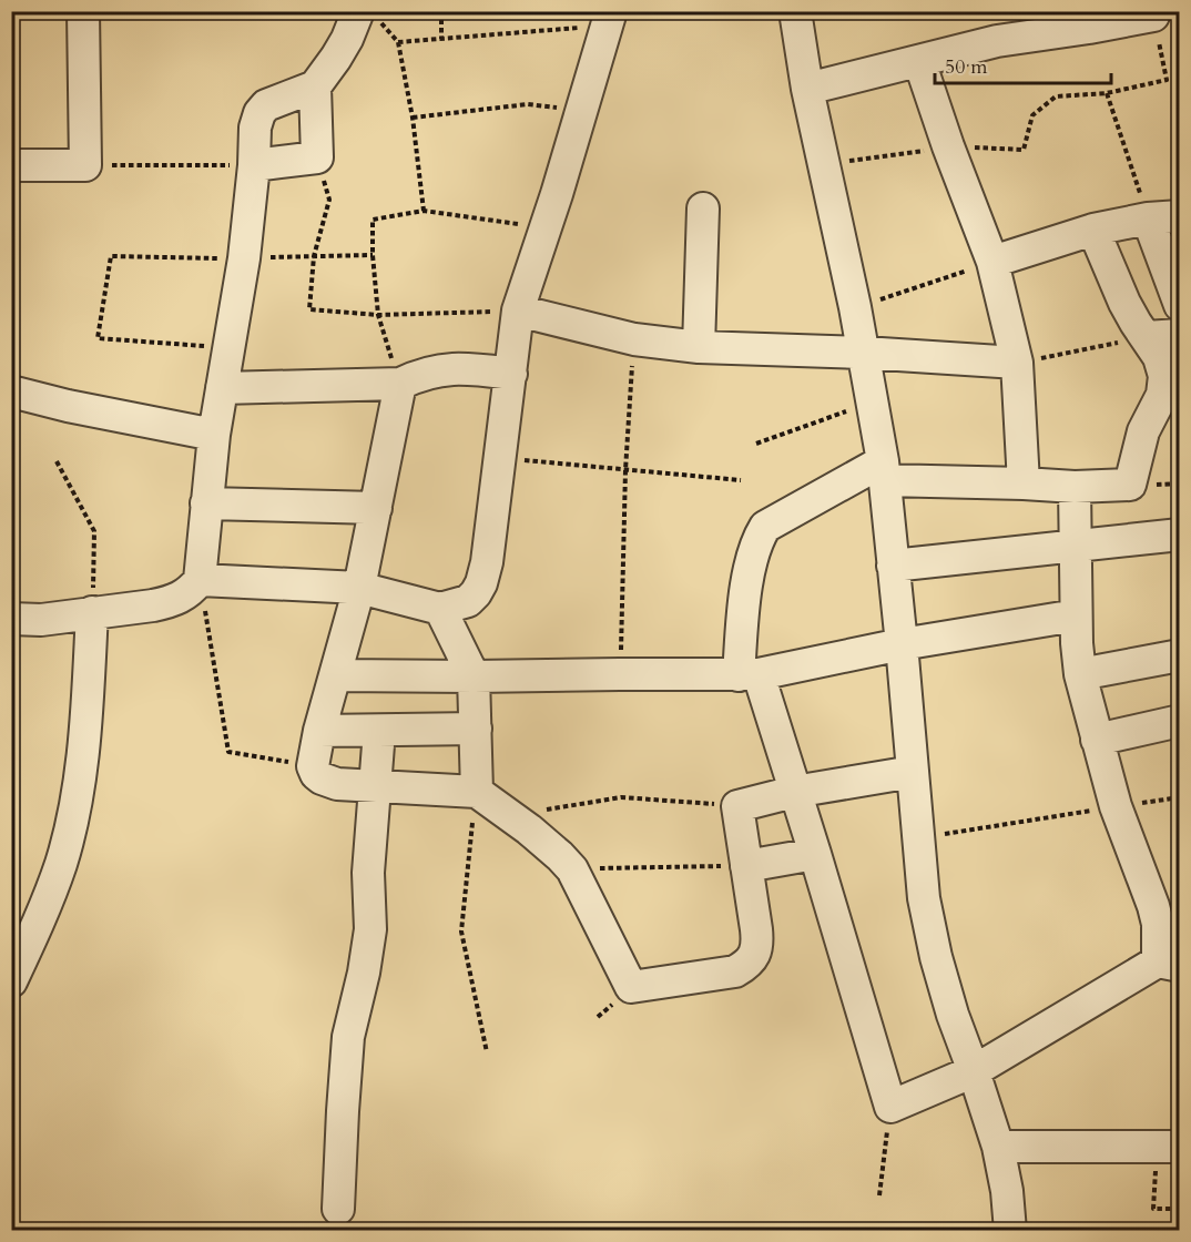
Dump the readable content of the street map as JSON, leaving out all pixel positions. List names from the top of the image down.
{
  "scale_bar": "50 m"
}
